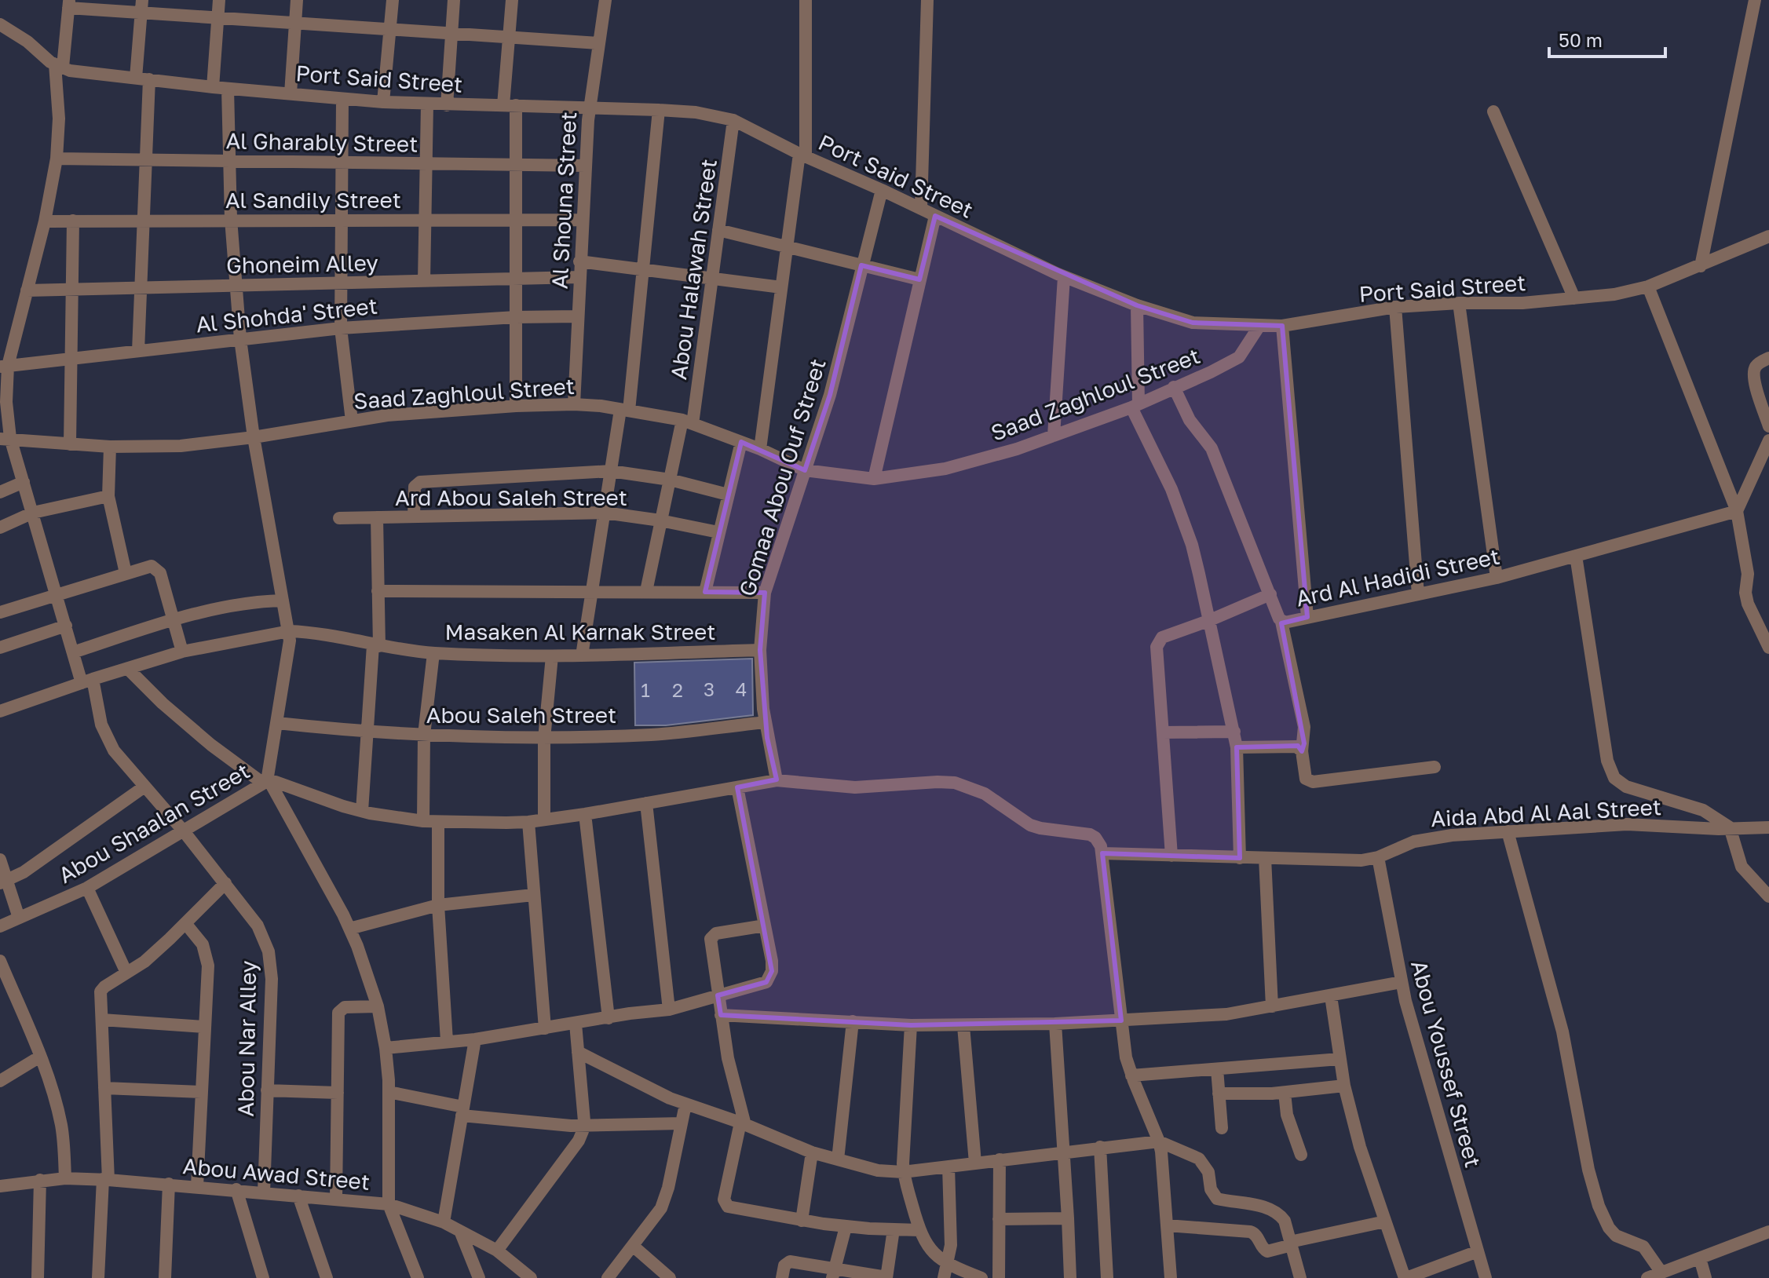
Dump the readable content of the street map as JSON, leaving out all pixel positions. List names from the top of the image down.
{
  "streets": {
    "street": [
      "Port Said Street",
      "Al Gharably Street",
      "Al Sandily Street",
      "Al Shouna Street",
      "Ghoneim Alley",
      "Abou Halawah Street",
      "Al Shohda' Street",
      "Saad Zaghloul Street",
      "Gomaa Abou Ouf Street",
      "Ard Abou Saleh Street",
      "Ard Al Hadidi Street",
      "Masaken Al Karnak Street",
      "Abou Saleh Street",
      "Aida Abd Al Aal Street",
      "Abou Shaalan Street",
      "Abou Nar Alley",
      "Abou Youssef Street",
      "Abou Awad Street"
    ]
  },
  "crossings": [
    ["Port Said Street", "Al Shouna Street"],
    ["Port Said Street", "Abou Halawah Street"],
    ["Port Said Street", "Saad Zaghloul Street"],
    ["Port Said Street", "Gomaa Abou Ouf Street"],
    ["Port Said Street", "Abou Nar Alley"],
    ["Al Gharably Street", "Al Shouna Street"],
    ["Al Gharably Street", "Abou Nar Alley"],
    ["Al Sandily Street", "Al Shouna Street"],
    ["Al Sandily Street", "Abou Nar Alley"],
    ["Al Shouna Street", "Ghoneim Alley"],
    ["Al Shouna Street", "Al Shohda' Street"],
    ["Al Shouna Street", "Saad Zaghloul Street"],
    ["Ghoneim Alley", "Abou Nar Alley"],
    ["Abou Halawah Street", "Saad Zaghloul Street"],
    ["Abou Halawah Street", "Ard Abou Saleh Street"],
    ["Al Shohda' Street", "Abou Nar Alley"],
    ["Saad Zaghloul Street", "Gomaa Abou Ouf Street"],
    ["Saad Zaghloul Street", "Ard Al Hadidi Street"],
    ["Saad Zaghloul Street", "Abou Nar Alley"],
    ["Gomaa Abou Ouf Street", "Masaken Al Karnak Street"],
    ["Gomaa Abou Ouf Street", "Abou Saleh Street"],
    ["Gomaa Abou Ouf Street", "Abou Shaalan Street"],
    ["Masaken Al Karnak Street", "Abou Nar Alley"],
    ["Aida Abd Al Aal Street", "Abou Shaalan Street"],
    ["Aida Abd Al Aal Street", "Abou Youssef Street"],
    ["Abou Shaalan Street", "Abou Nar Alley"],
    ["Abou Nar Alley", "Abou Awad Street"]
  ],
  "house_numbers": [
    "3",
    "4",
    "1",
    "2"
  ],
  "scale_bar": "50 m"
}
